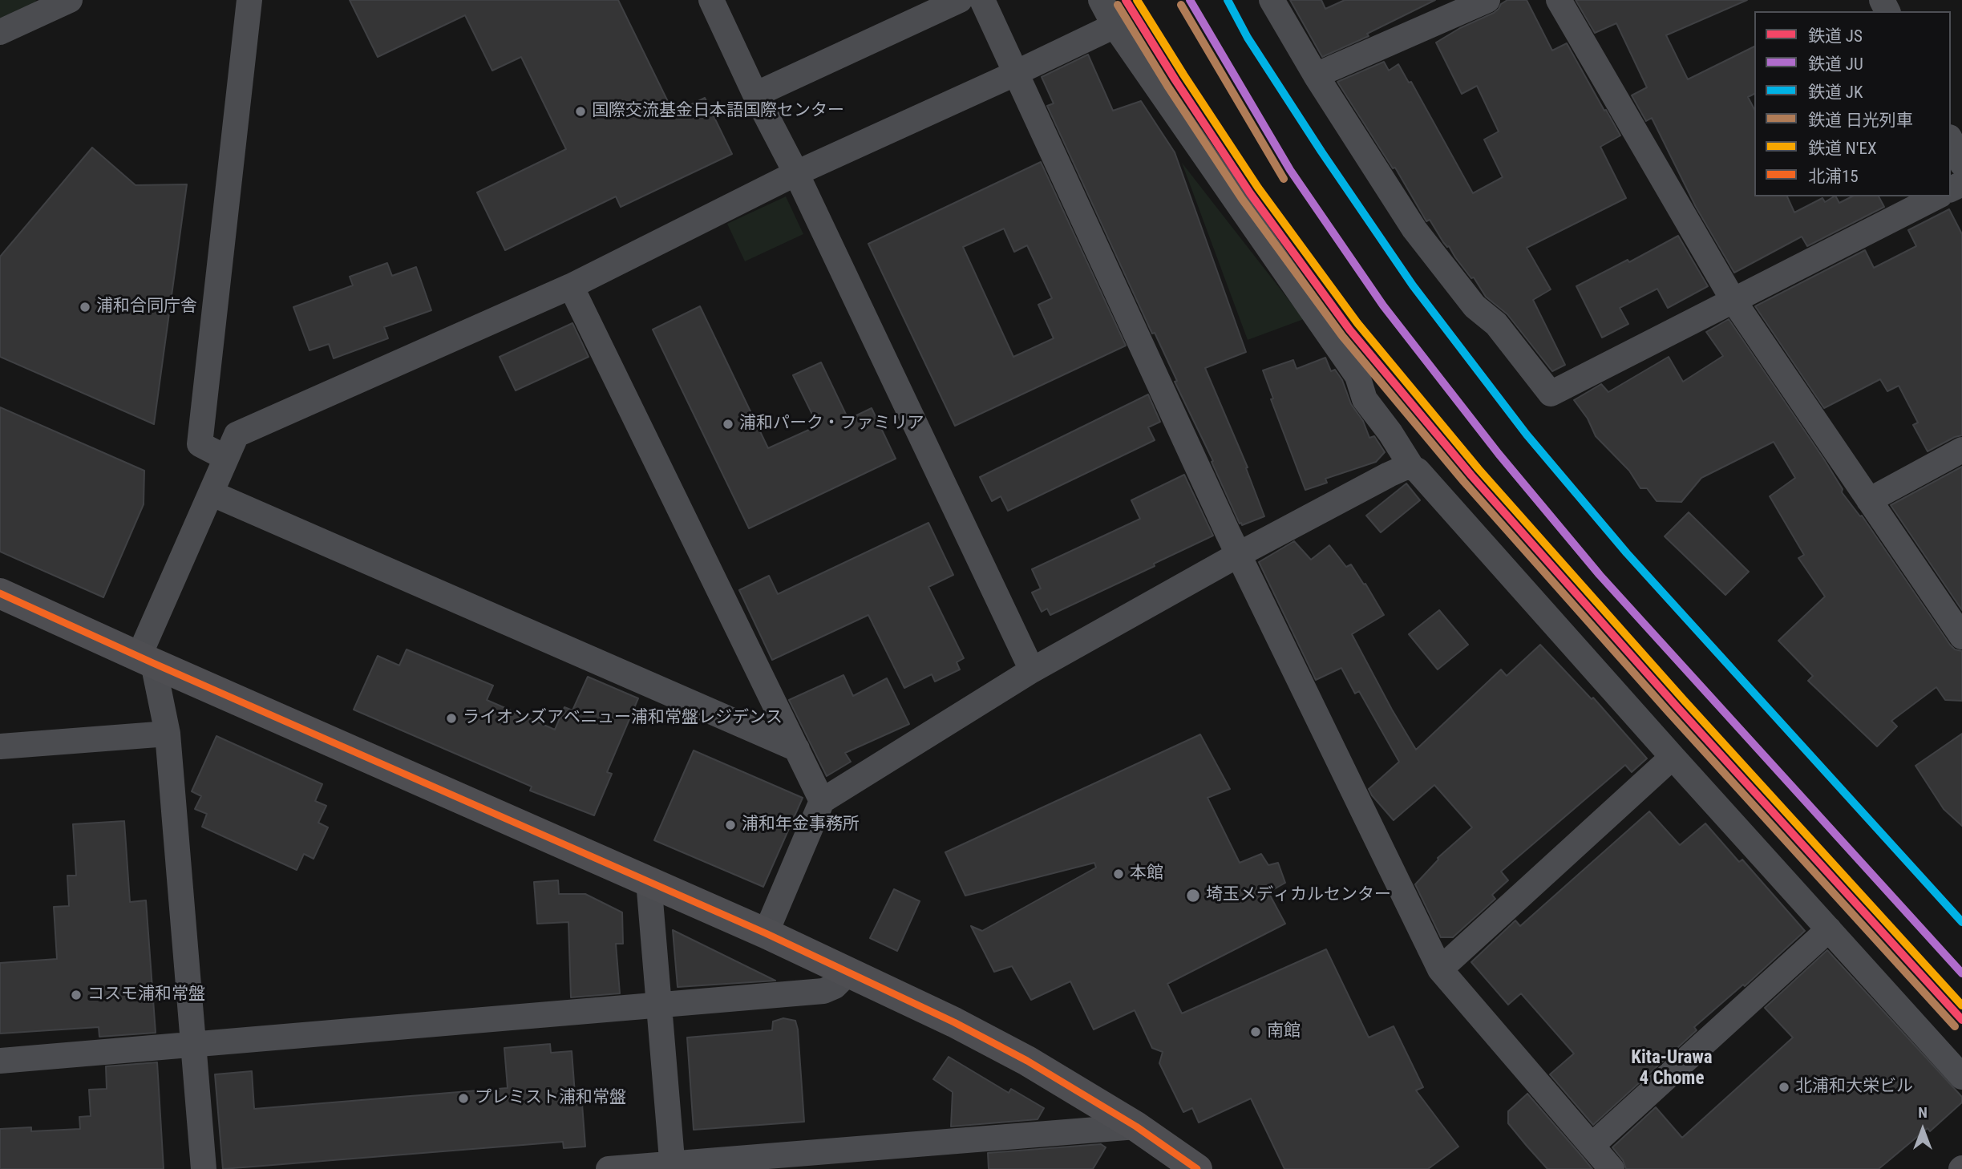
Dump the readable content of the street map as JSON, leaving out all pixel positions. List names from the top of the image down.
{
  "districts": ["Kita-Urawa 4 Chome"],
  "places": [
    "国際交流基金日本語国際センター",
    "浦和合同庁舎",
    "浦和パーク・ファミリア",
    "ライオンズアベニュー浦和常盤レジデンス",
    "浦和年金事務所",
    "本館",
    "埼玉メディカルセンター",
    "コスモ浦和常盤",
    "南館",
    "北浦和大栄ビル",
    "プレミスト浦和常盤"
  ],
  "lines": [
    "rail line JS",
    "rail line JU",
    "rail line JK",
    "rail line N'EX",
    "rail line 日光列車",
    "transit line 北浦15"
  ],
  "legend": [
    "鉄道 JS",
    "鉄道 JU",
    "鉄道 JK",
    "鉄道 日光列車",
    "鉄道 N'EX",
    "北浦15"
  ],
  "north": "top"
}
